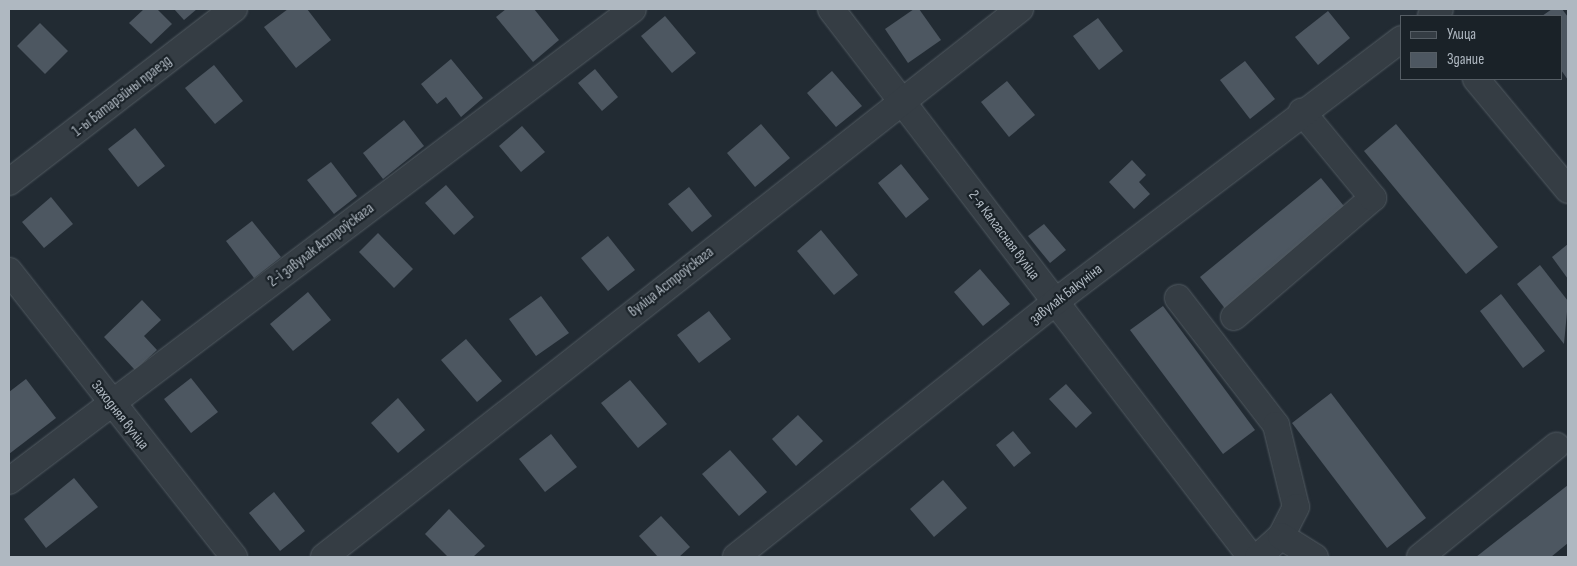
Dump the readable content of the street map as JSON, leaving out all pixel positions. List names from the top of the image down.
{
  "streets": {
    "street": [
      "1-ы Батарэйны праезд",
      "2-я Калгасная вуліца",
      "2-і завулак Астроўскага",
      "вуліца Астроўскага",
      "завулак Бакуніна",
      "Заходняя вуліца"
    ]
  },
  "crossings": [
    ["2-я Калгасная вуліца", "вуліца Астроўскага"],
    ["2-я Калгасная вуліца", "завулак Бакуніна"],
    ["2-і завулак Астроўскага", "Заходняя вуліца"]
  ],
  "legend": ["Улица", "Здание"]
}
